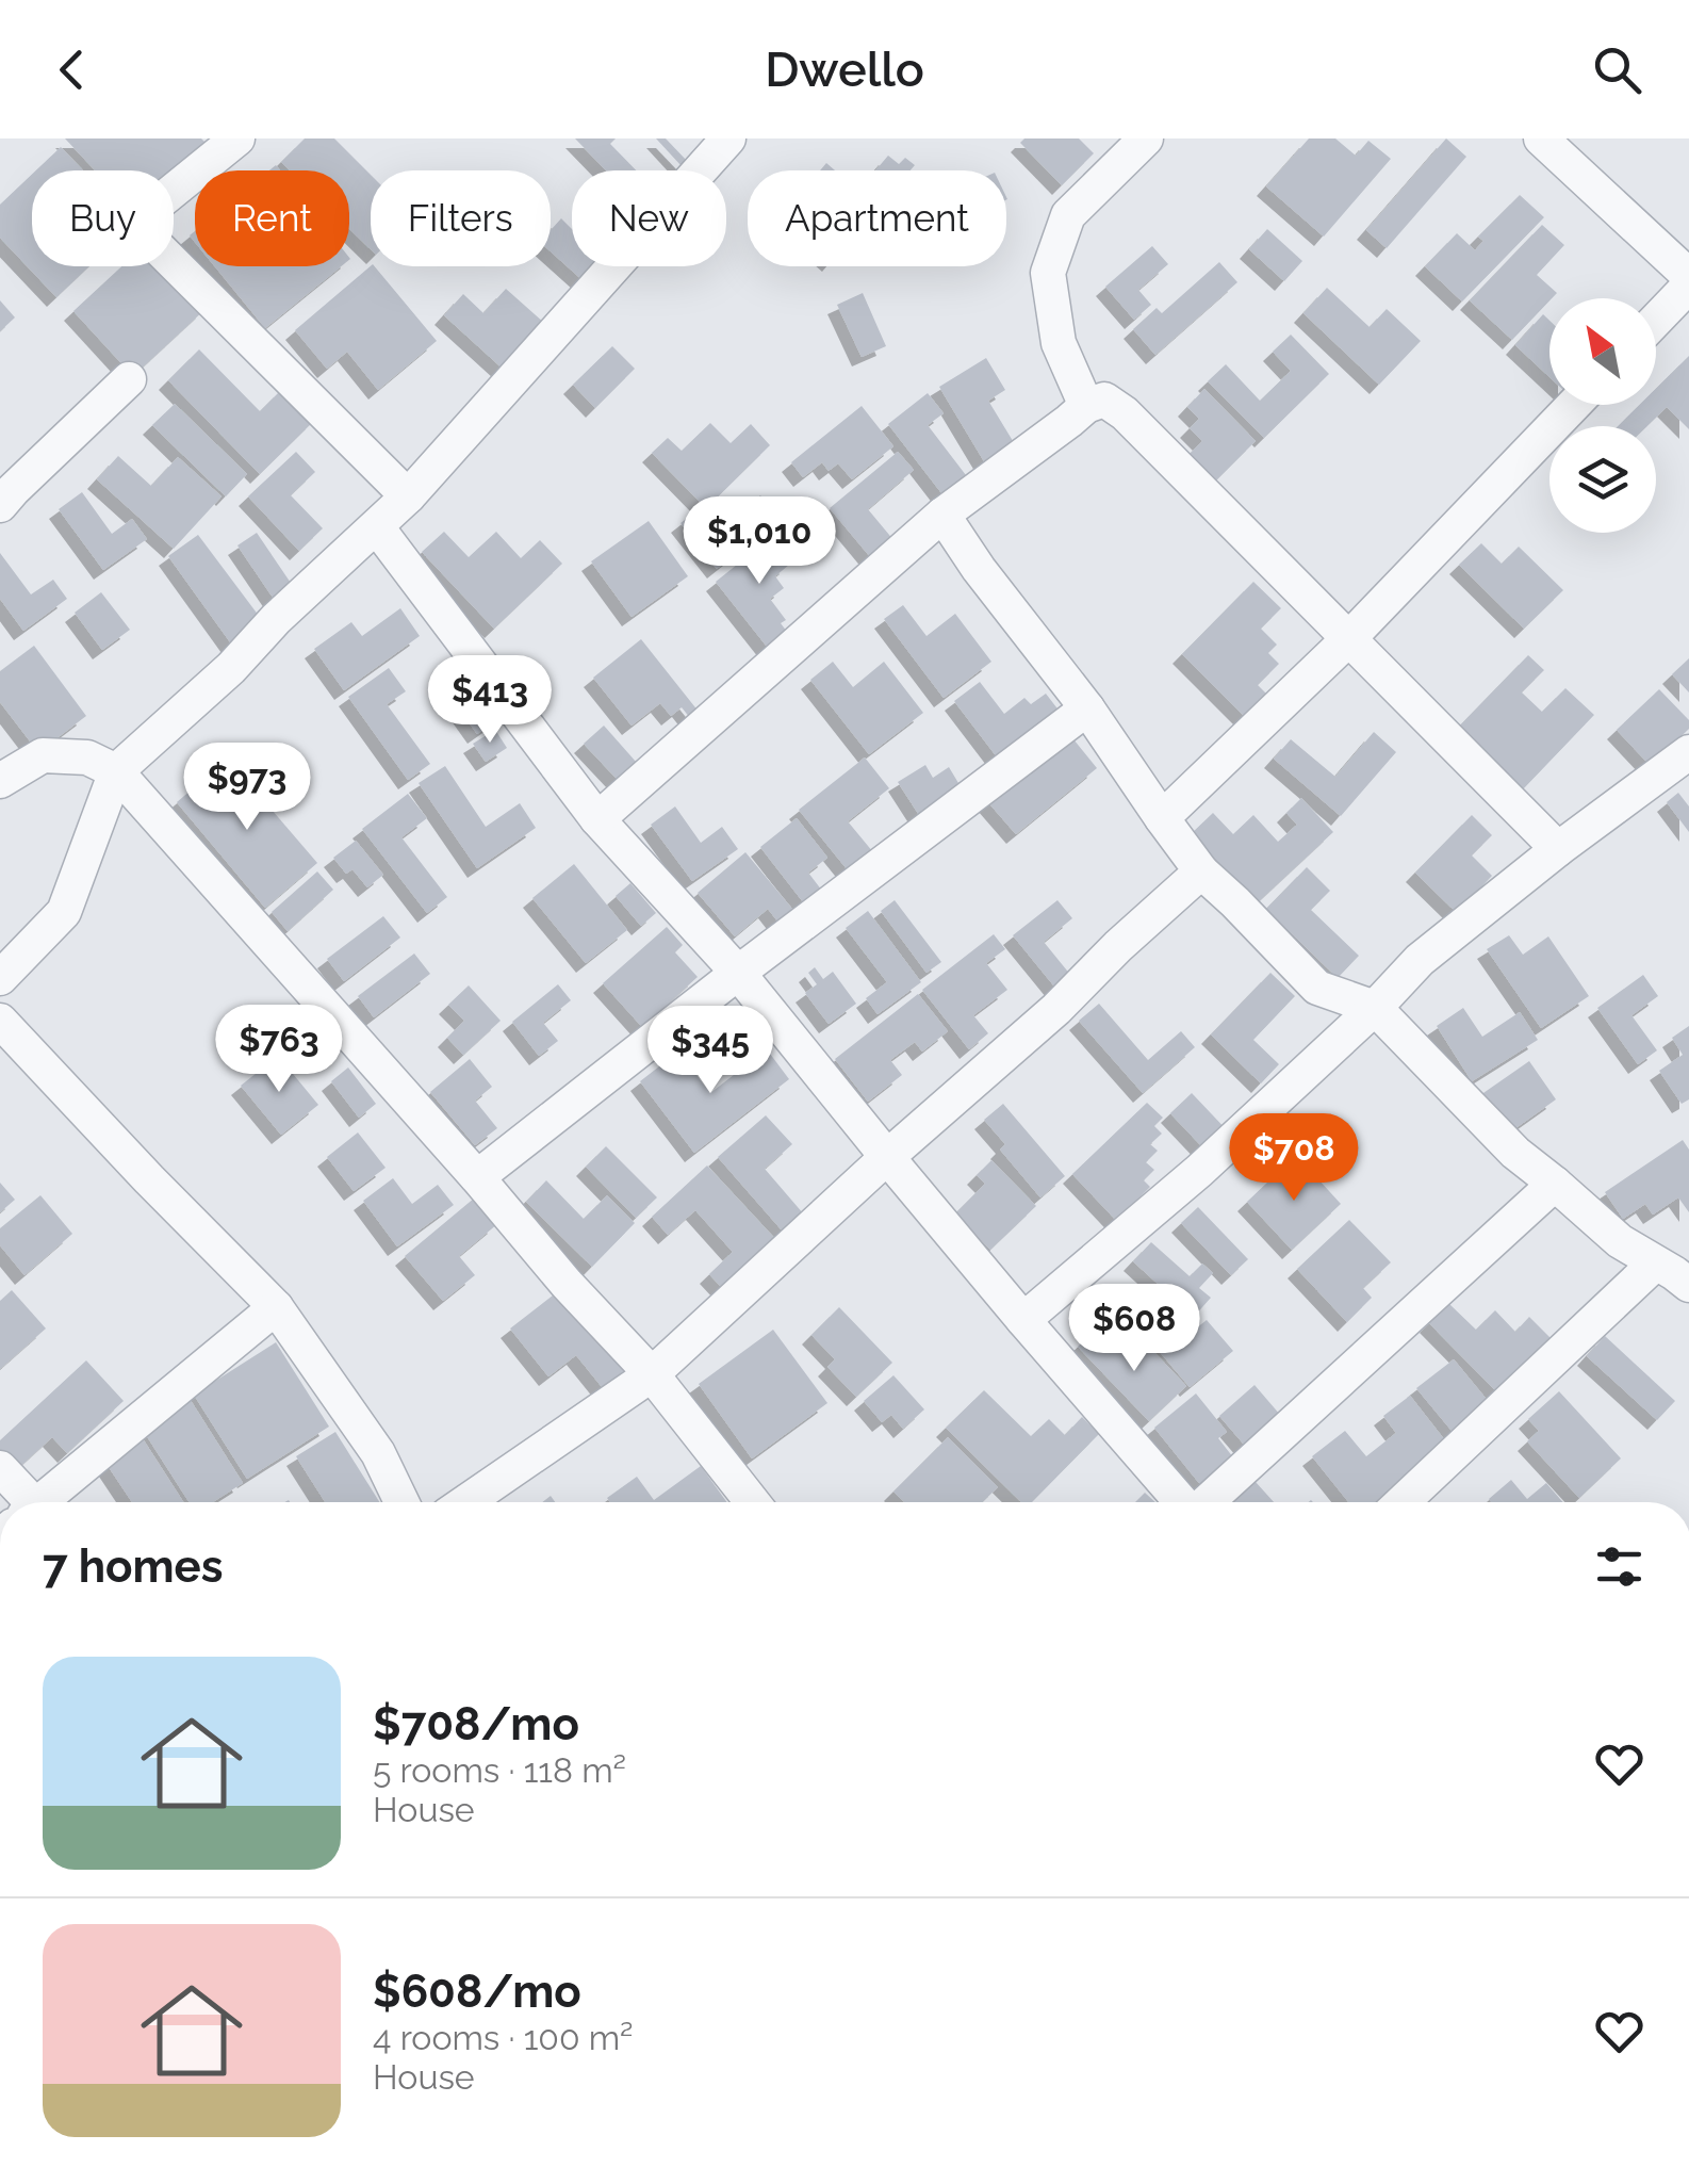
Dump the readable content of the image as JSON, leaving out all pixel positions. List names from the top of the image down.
{
  "north": "top left",
  "page": {
    "header": "Dwello",
    "chip": [
      "Buy",
      "Rent",
      "Filters",
      "New",
      "Apartment"
    ],
    "price": [
      "$1,010",
      "$413",
      "$973",
      "$763",
      "$345",
      "$708",
      "$608"
    ],
    "heading": "7 homes",
    "list": [
      {
        "name": "$708/mo",
        "note": "5 rooms · 118 m² · House"
      },
      {
        "name": "$608/mo",
        "note": "4 rooms · 100 m² · House"
      }
    ]
  }
}
